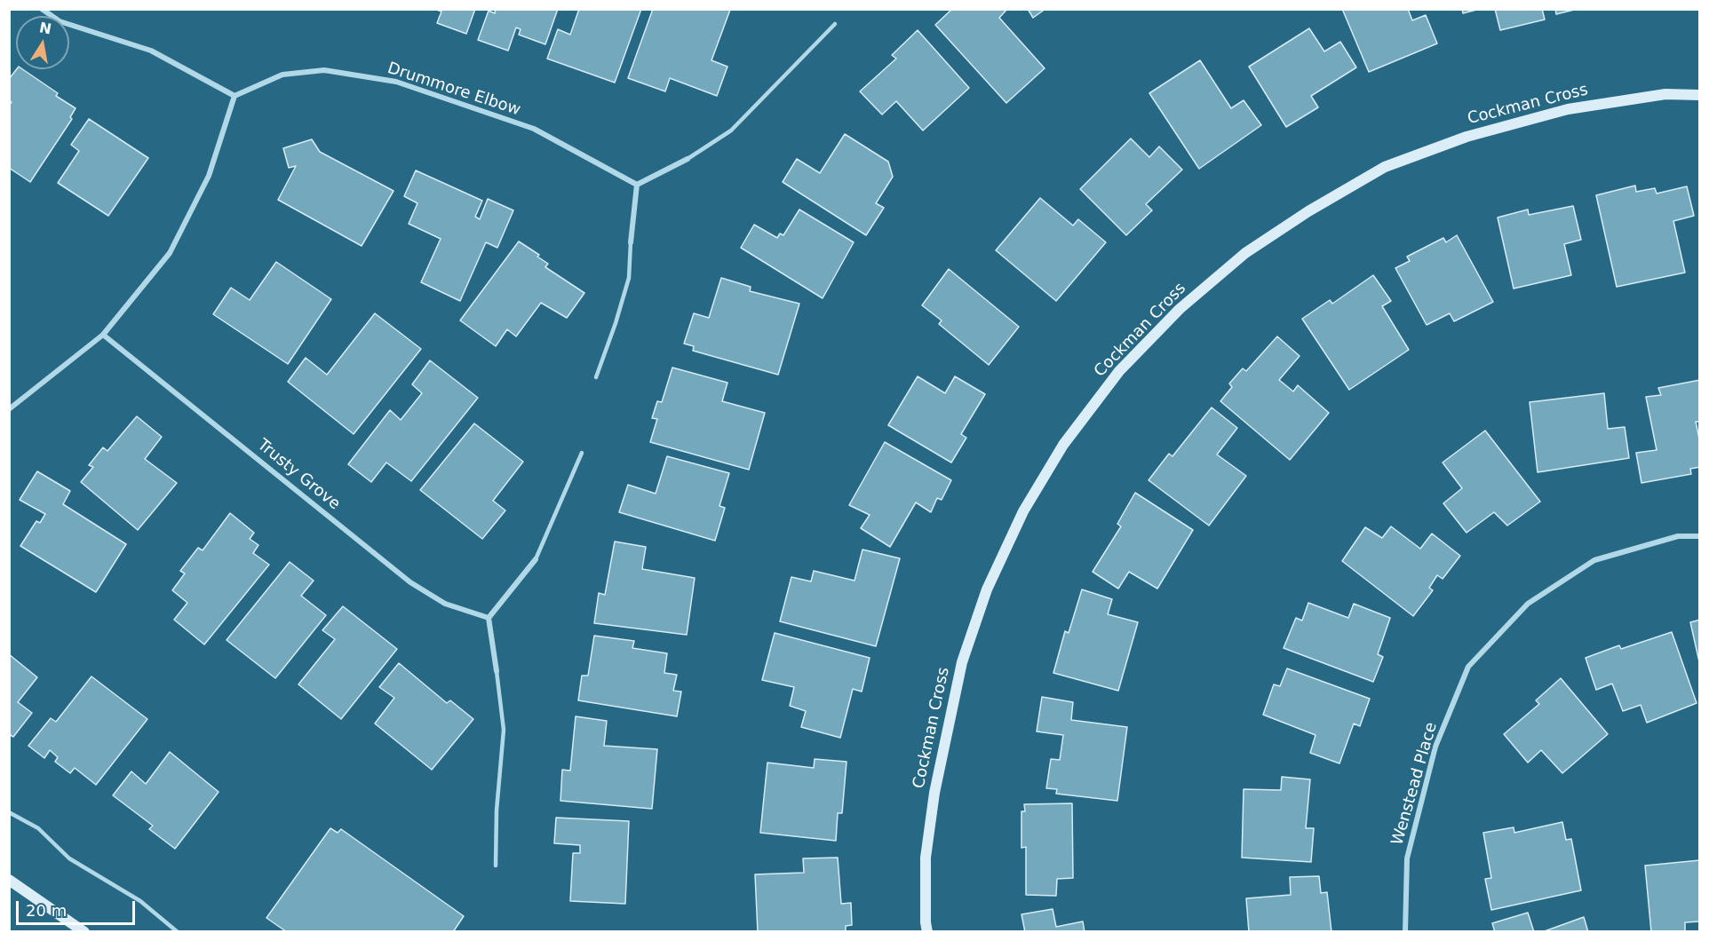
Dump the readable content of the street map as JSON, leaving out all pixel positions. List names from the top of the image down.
{
  "streets": {
    "street": [
      "Drummore Elbow",
      "Cockman Cross",
      "Trusty Grove",
      "Wenstead Place"
    ]
  },
  "scale_bar": "20 m",
  "north": "top"
}
